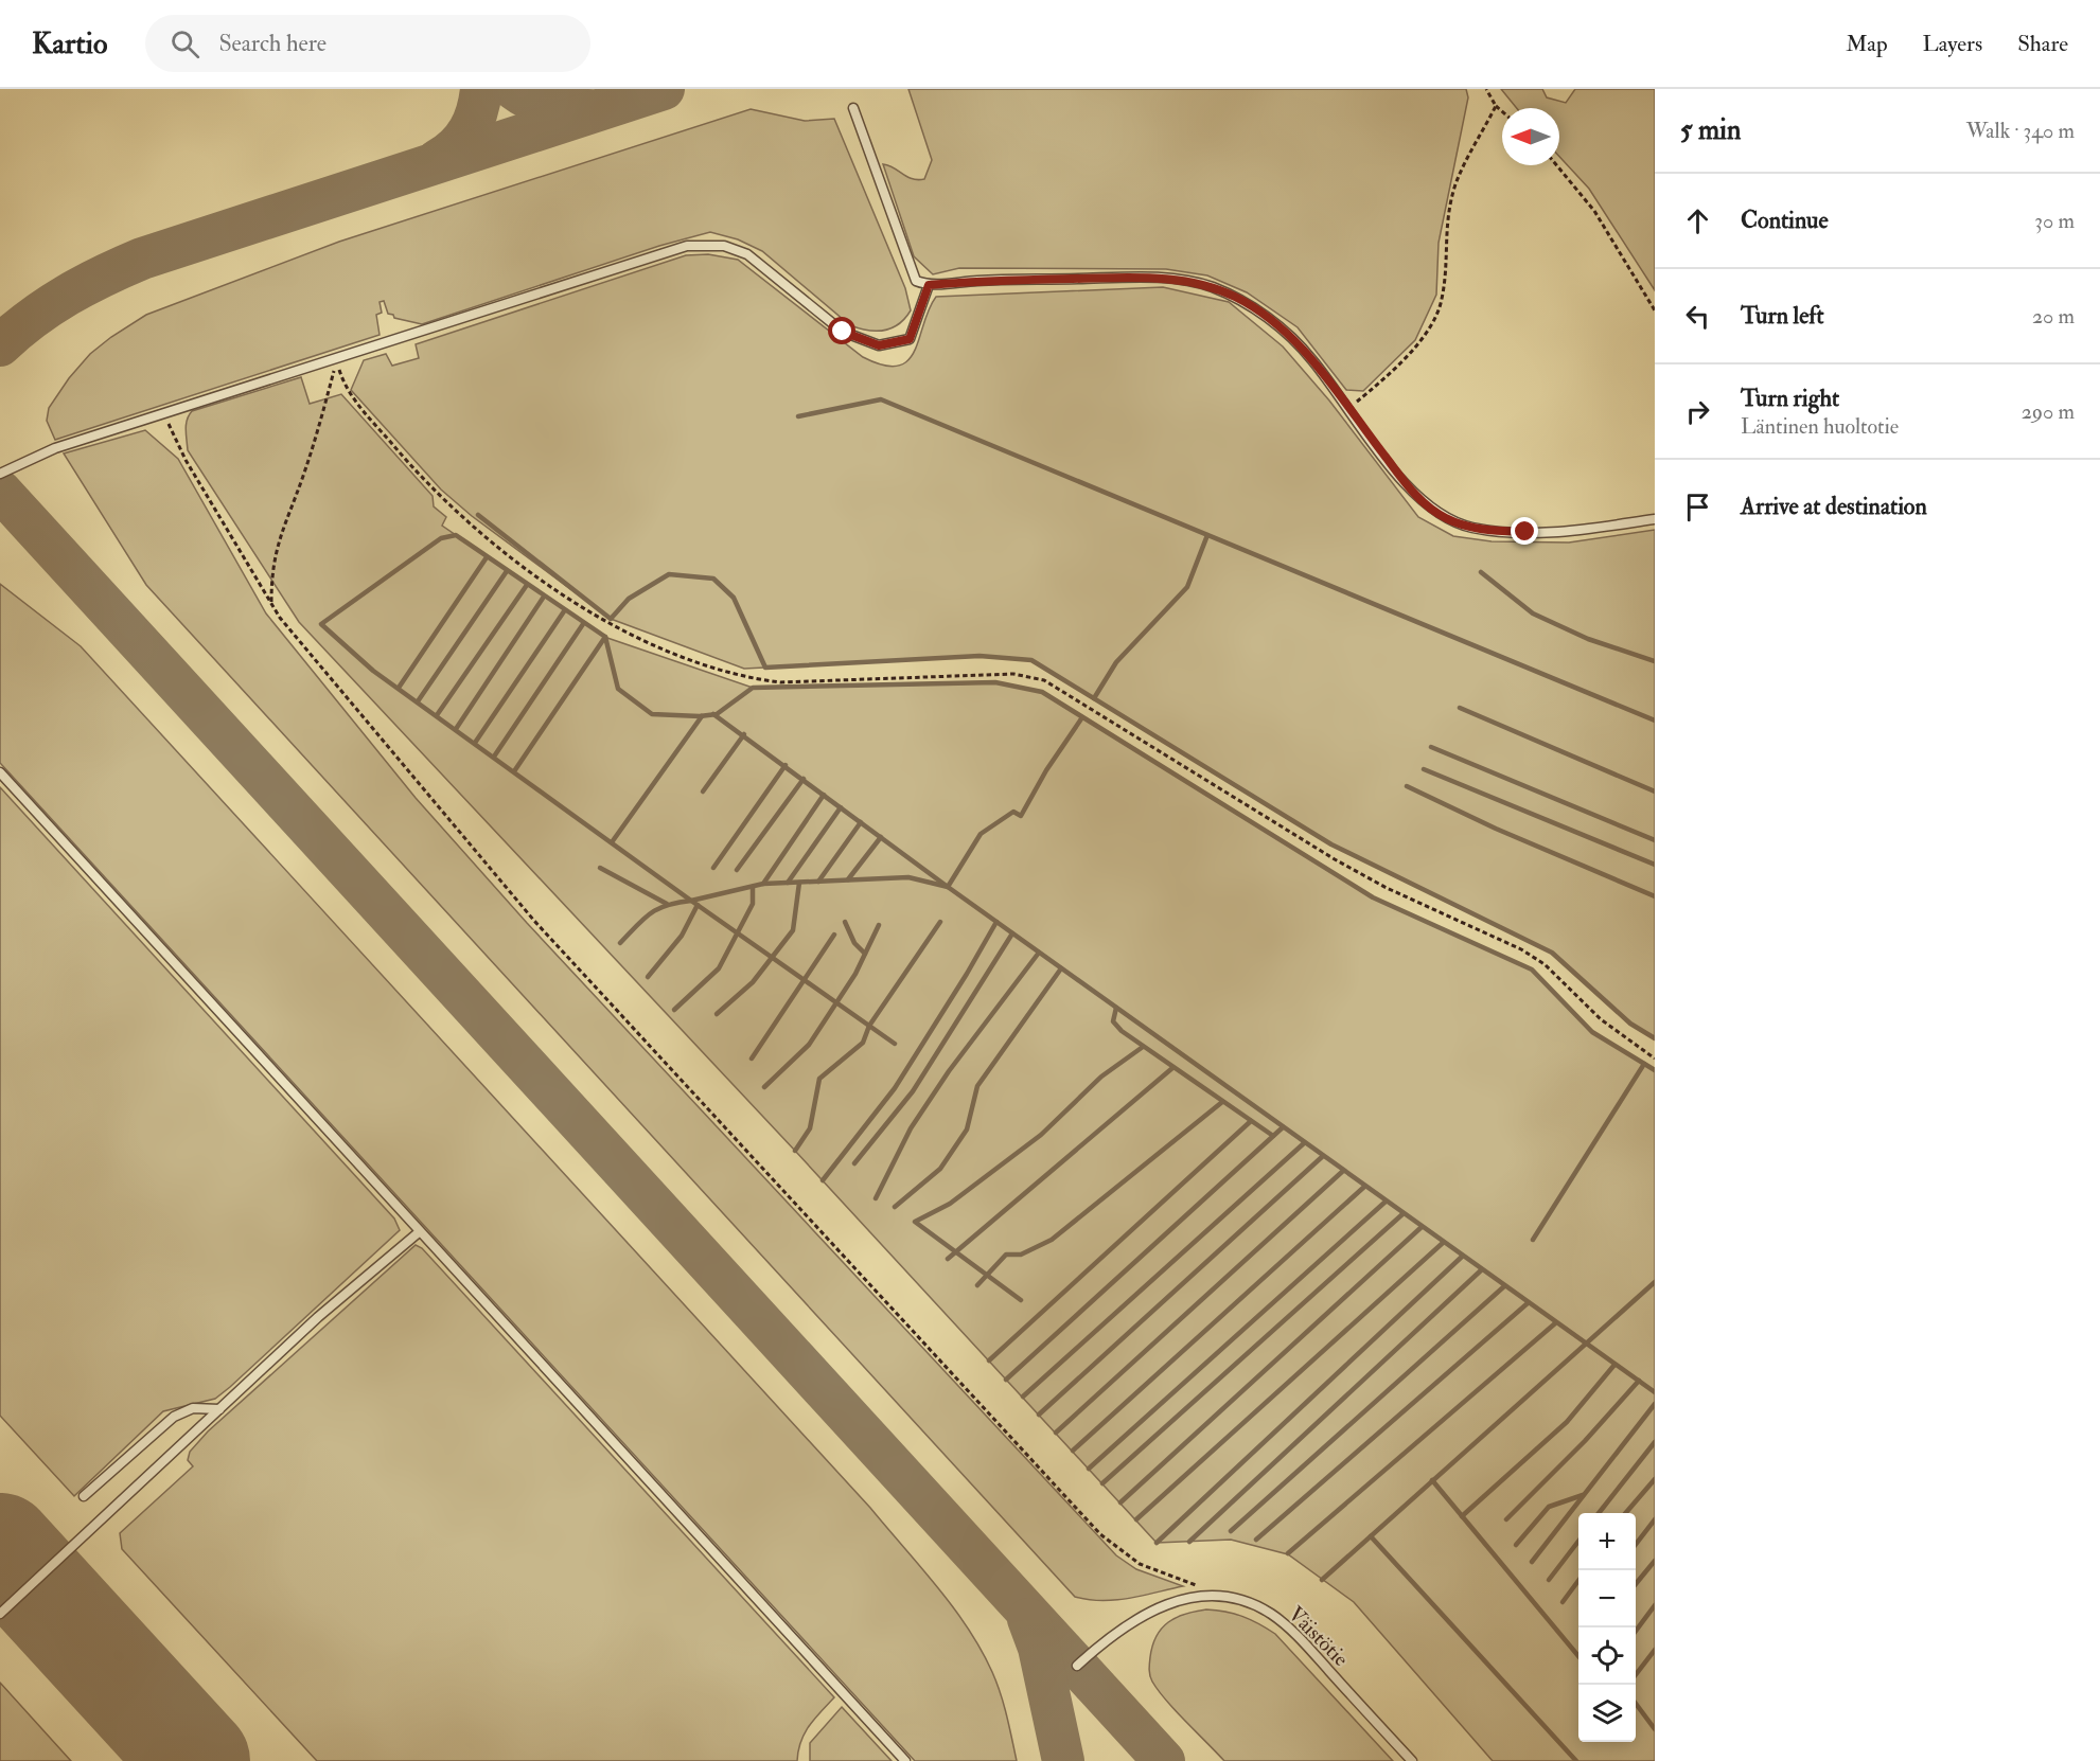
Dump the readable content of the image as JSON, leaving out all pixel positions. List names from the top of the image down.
{
  "streets": {
    "lane": ["Väistötie"]
  },
  "north": "left",
  "page": {
    "header": "Kartio",
    "search": "Search here",
    "nav": ["Map", "Layers", "Share"],
    "heading": ["5 min", "Walk · 340 m"],
    "list": [
      ["Continue", "30 m"],
      ["Turn left", "20 m"],
      ["Turn right", "Läntinen huoltotie", "290 m"],
      "Arrive at destination"
    ],
    "map_buttons": ["+", "−"]
  }
}
